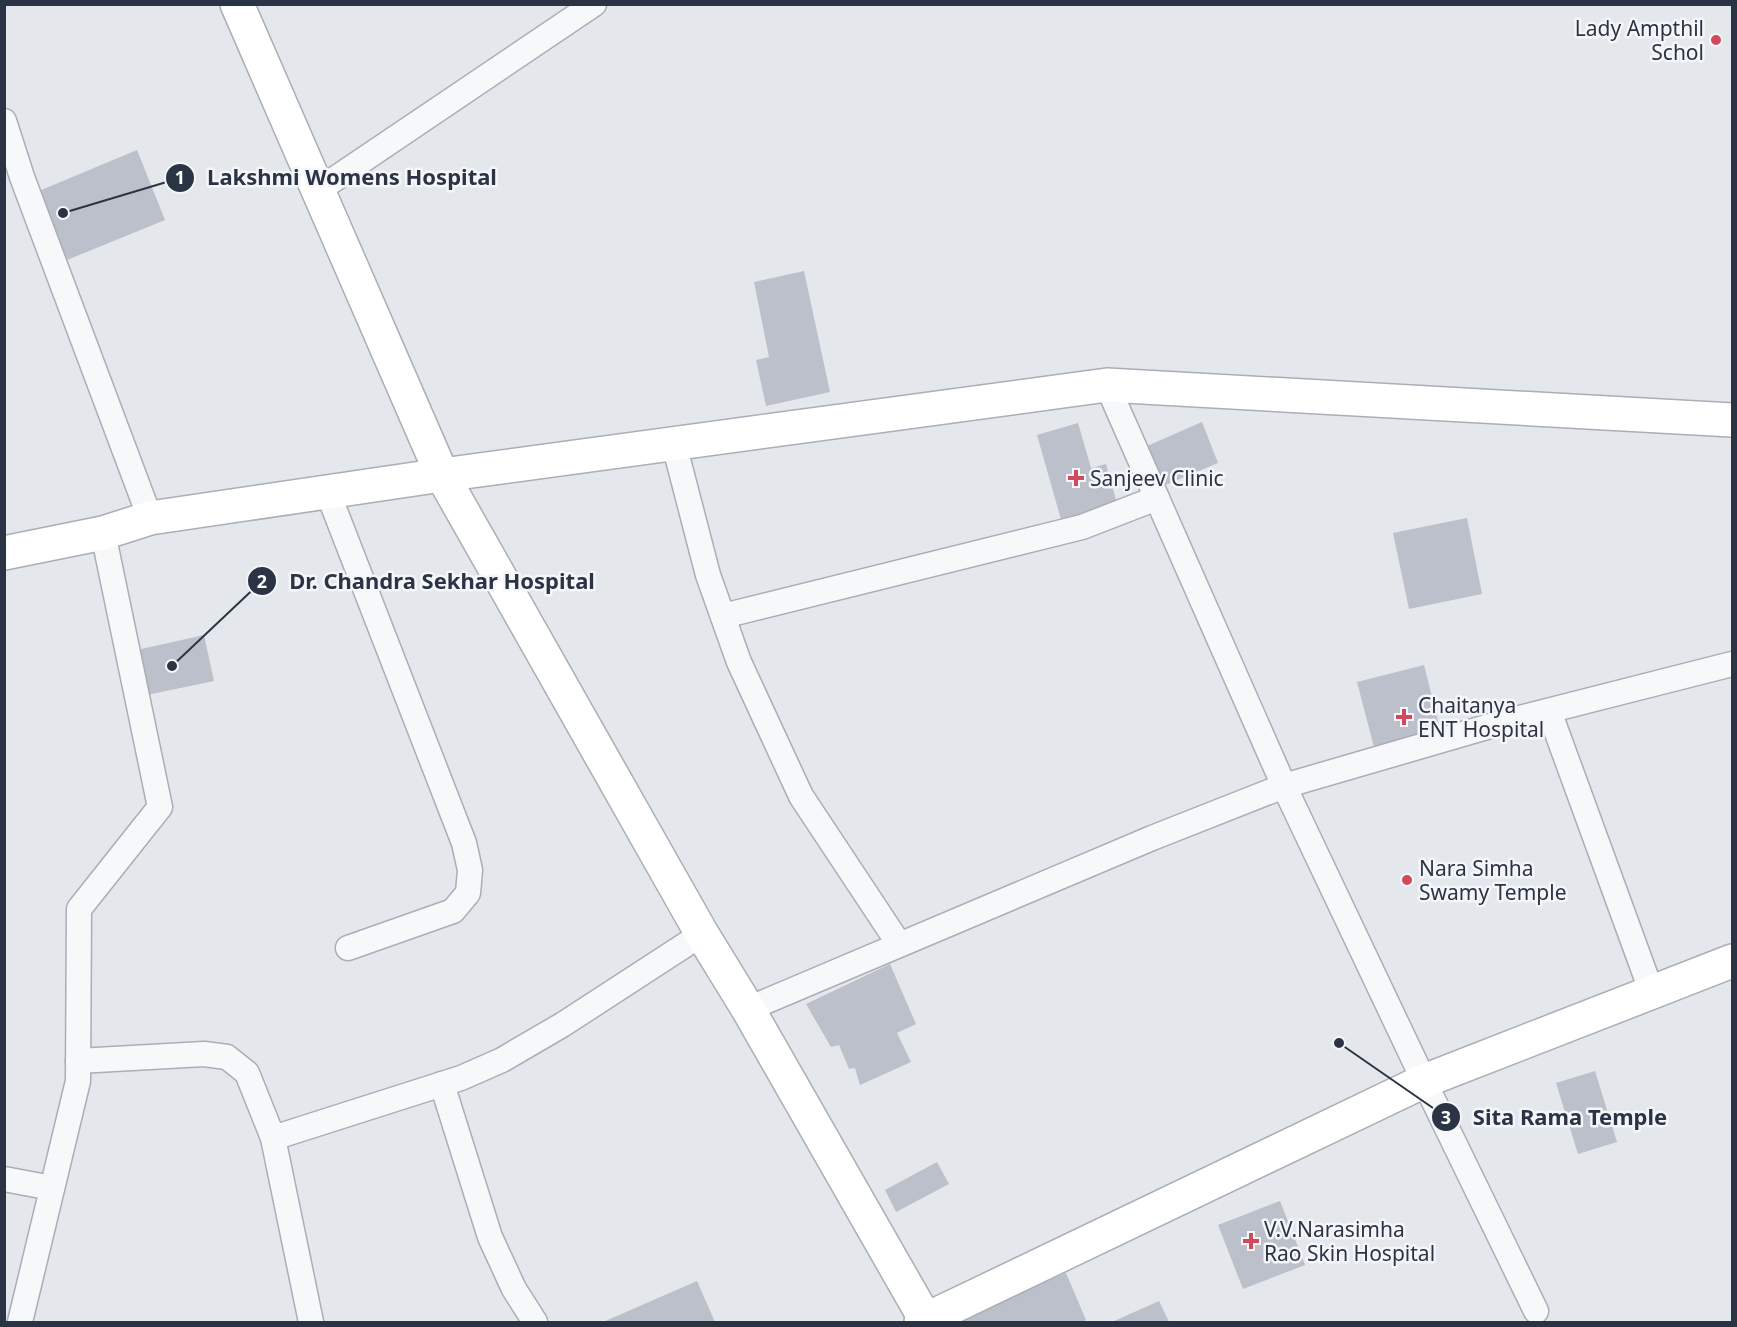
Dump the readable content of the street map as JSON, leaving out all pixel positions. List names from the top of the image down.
{
  "places": {
    "other": [
      "Lady Ampthil Schol",
      "Lakshmi Womens Hospital",
      "Dr. Chandra Sekhar Hospital",
      "Nara Simha Swamy Temple",
      "Sita Rama Temple"
    ],
    "health": ["Sanjeev Clinic", "Chaitanya ENT Hospital", "V.V.Narasimha Rao Skin Hospital"]
  }
}
